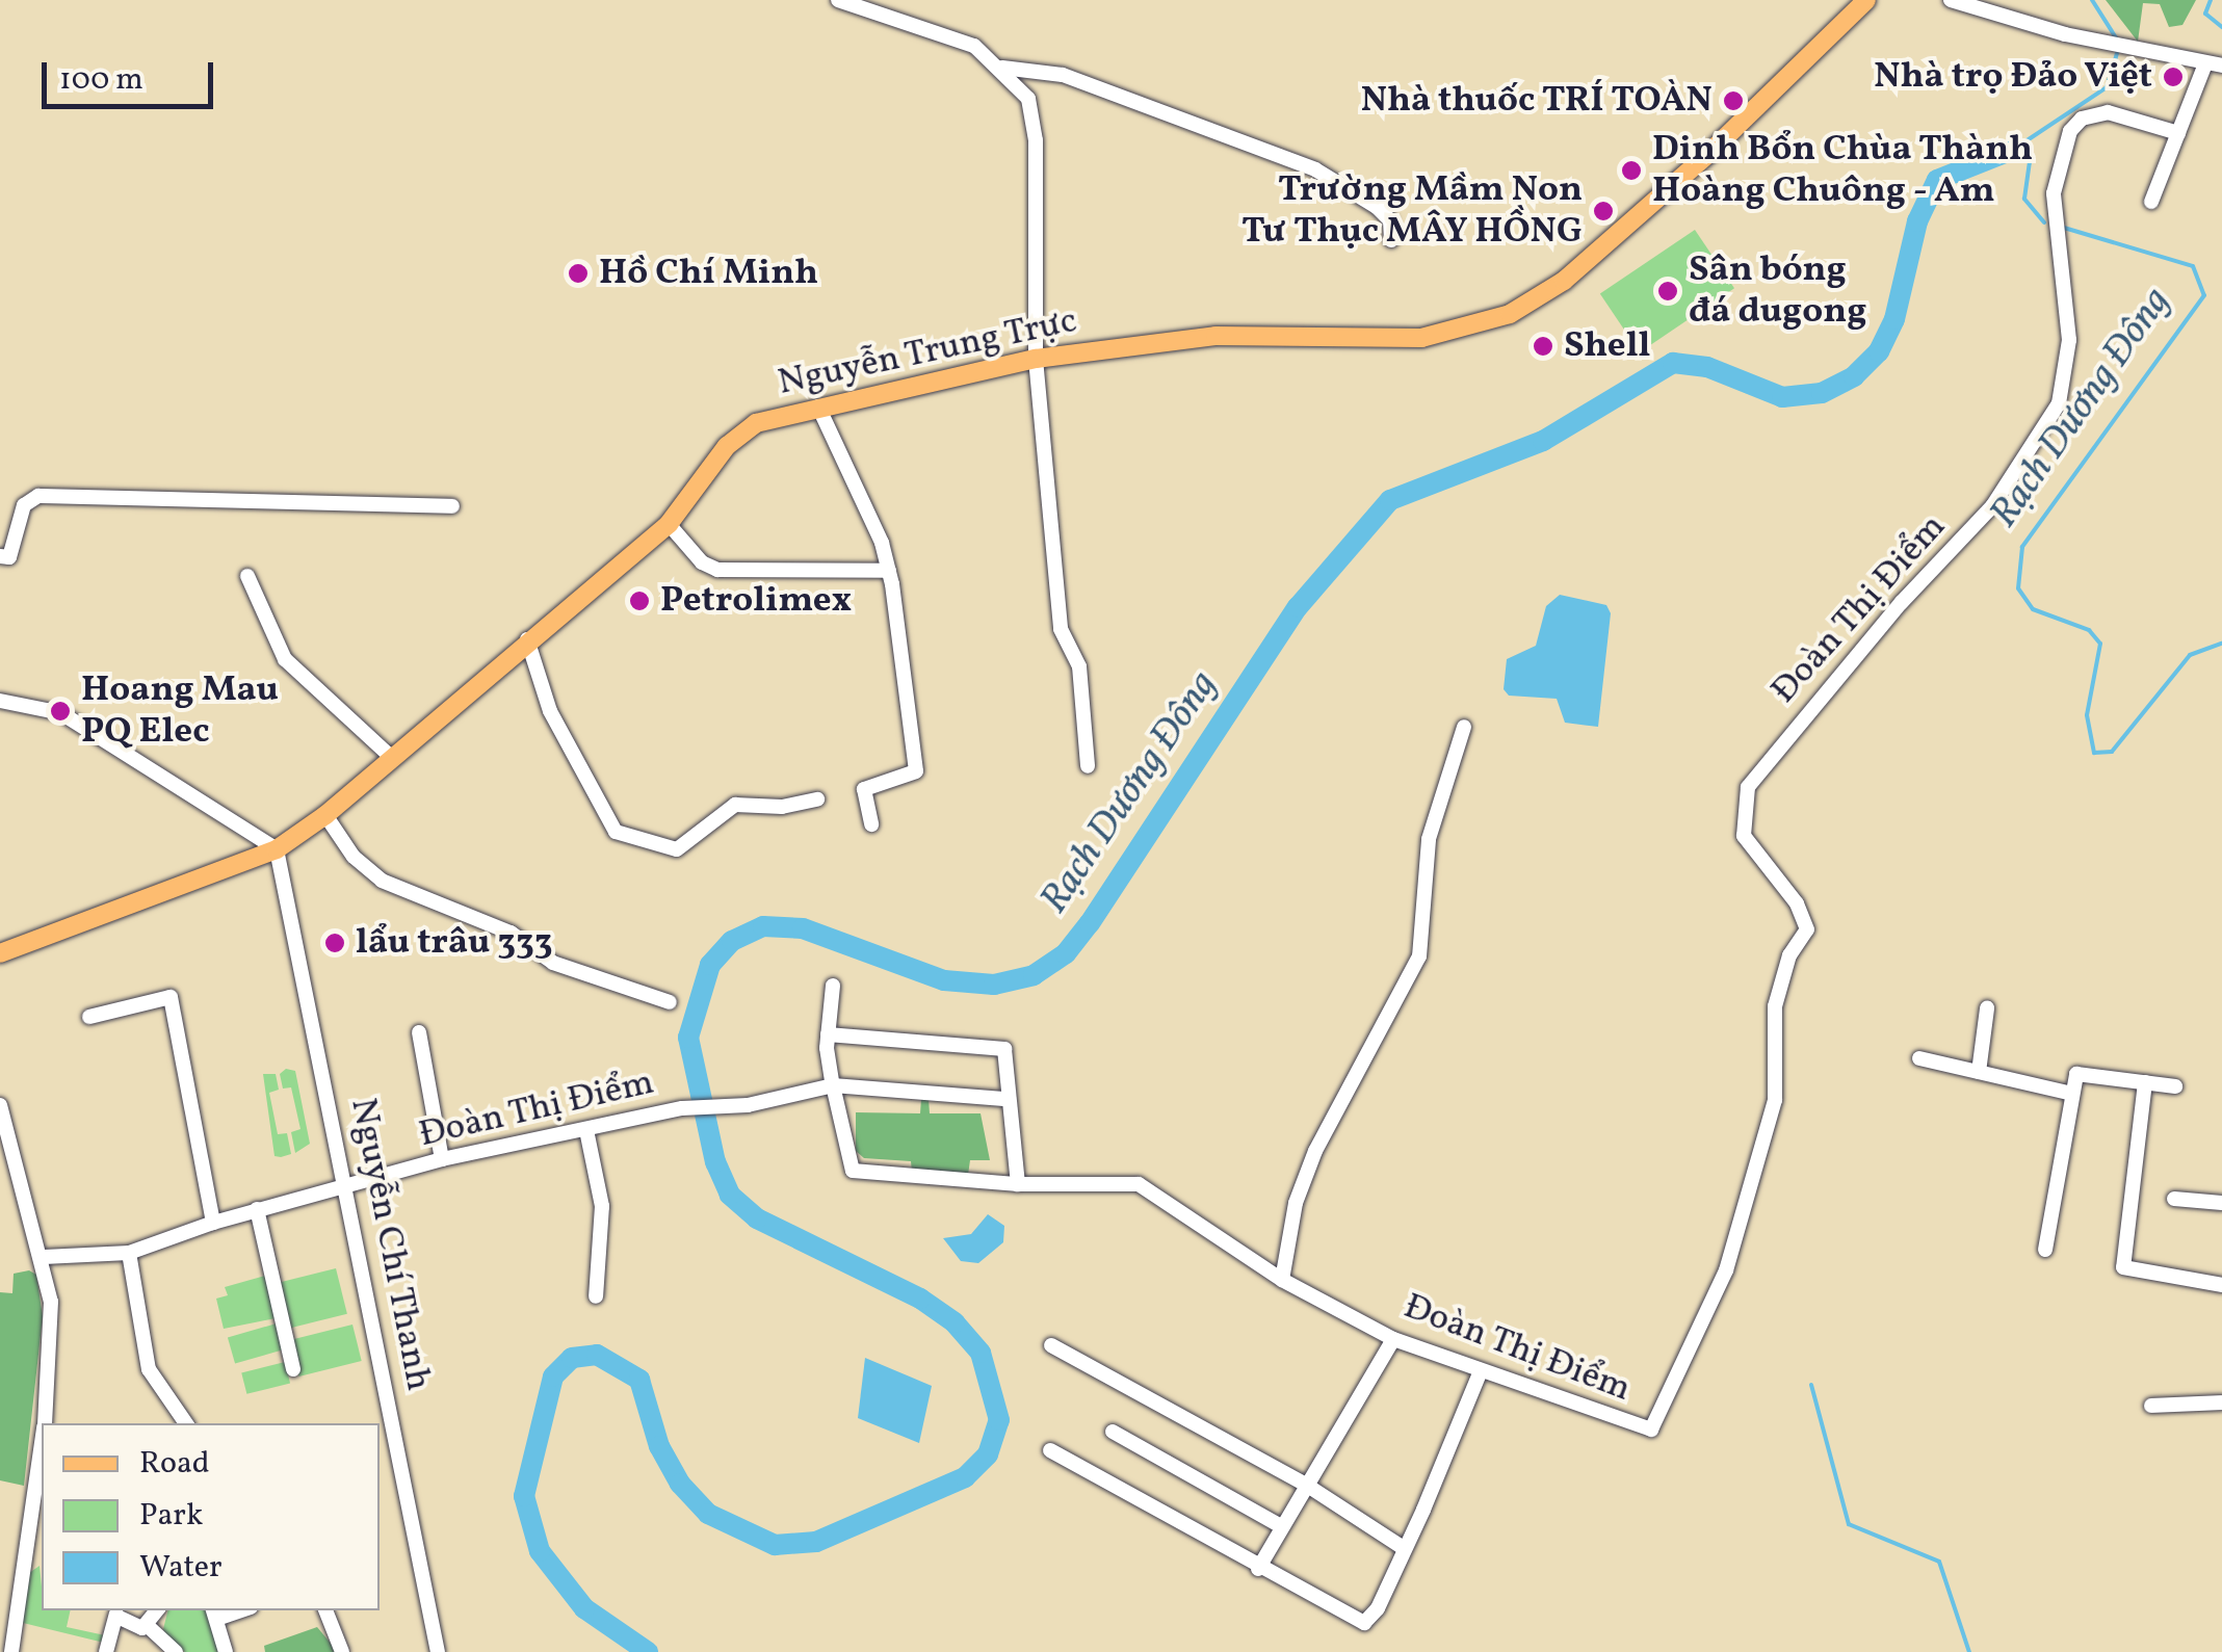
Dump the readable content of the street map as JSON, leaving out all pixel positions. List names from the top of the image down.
{
  "streets": {
    "main road": ["Nguyễn Trung Trực"],
    "street": ["Đoàn Thị Điểm", "Nguyễn Chí Thanh"]
  },
  "crossings": [
    ["Nguyễn Trung Trực", "Nguyễn Chí Thanh"],
    ["Đoàn Thị Điểm", "Nguyễn Chí Thanh"]
  ],
  "water": ["Rạch Dương Đông"],
  "places": [
    "Nhà trọ Đảo Việt",
    "Nhà thuốc TRÍ TOÀN",
    "Dinh Bổn Chùa Thành Hoàng Chuông - Am",
    "Trường Mầm Non Tư Thục MÂY HỒNG",
    "Hồ Chí Minh",
    "Sân bóng đá dugong",
    "Shell",
    "Petrolimex",
    "Hoang Mau PQ Elec",
    "lẩu trâu 333"
  ],
  "legend": ["Road", "Park", "Water"],
  "scale_bar": "100 m"
}
